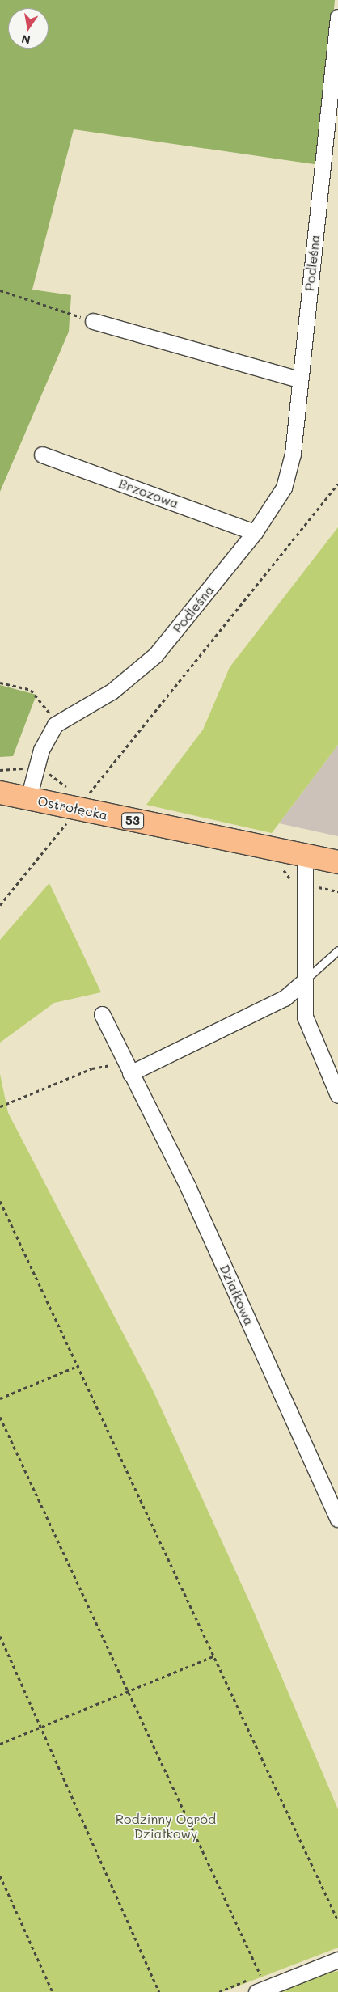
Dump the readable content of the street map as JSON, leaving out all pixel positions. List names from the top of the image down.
{
  "streets": {
    "main road": ["Ostrołęcka", "53"],
    "street": ["Podleśna", "Brzozowa", "Działkowa"]
  },
  "crossings": [
    ["Podleśna", "Brzozowa"],
    ["Ostrołęcka", "53"]
  ],
  "parks": ["Rodzinny Ogród Działkowy"],
  "north": "bottom"
}
